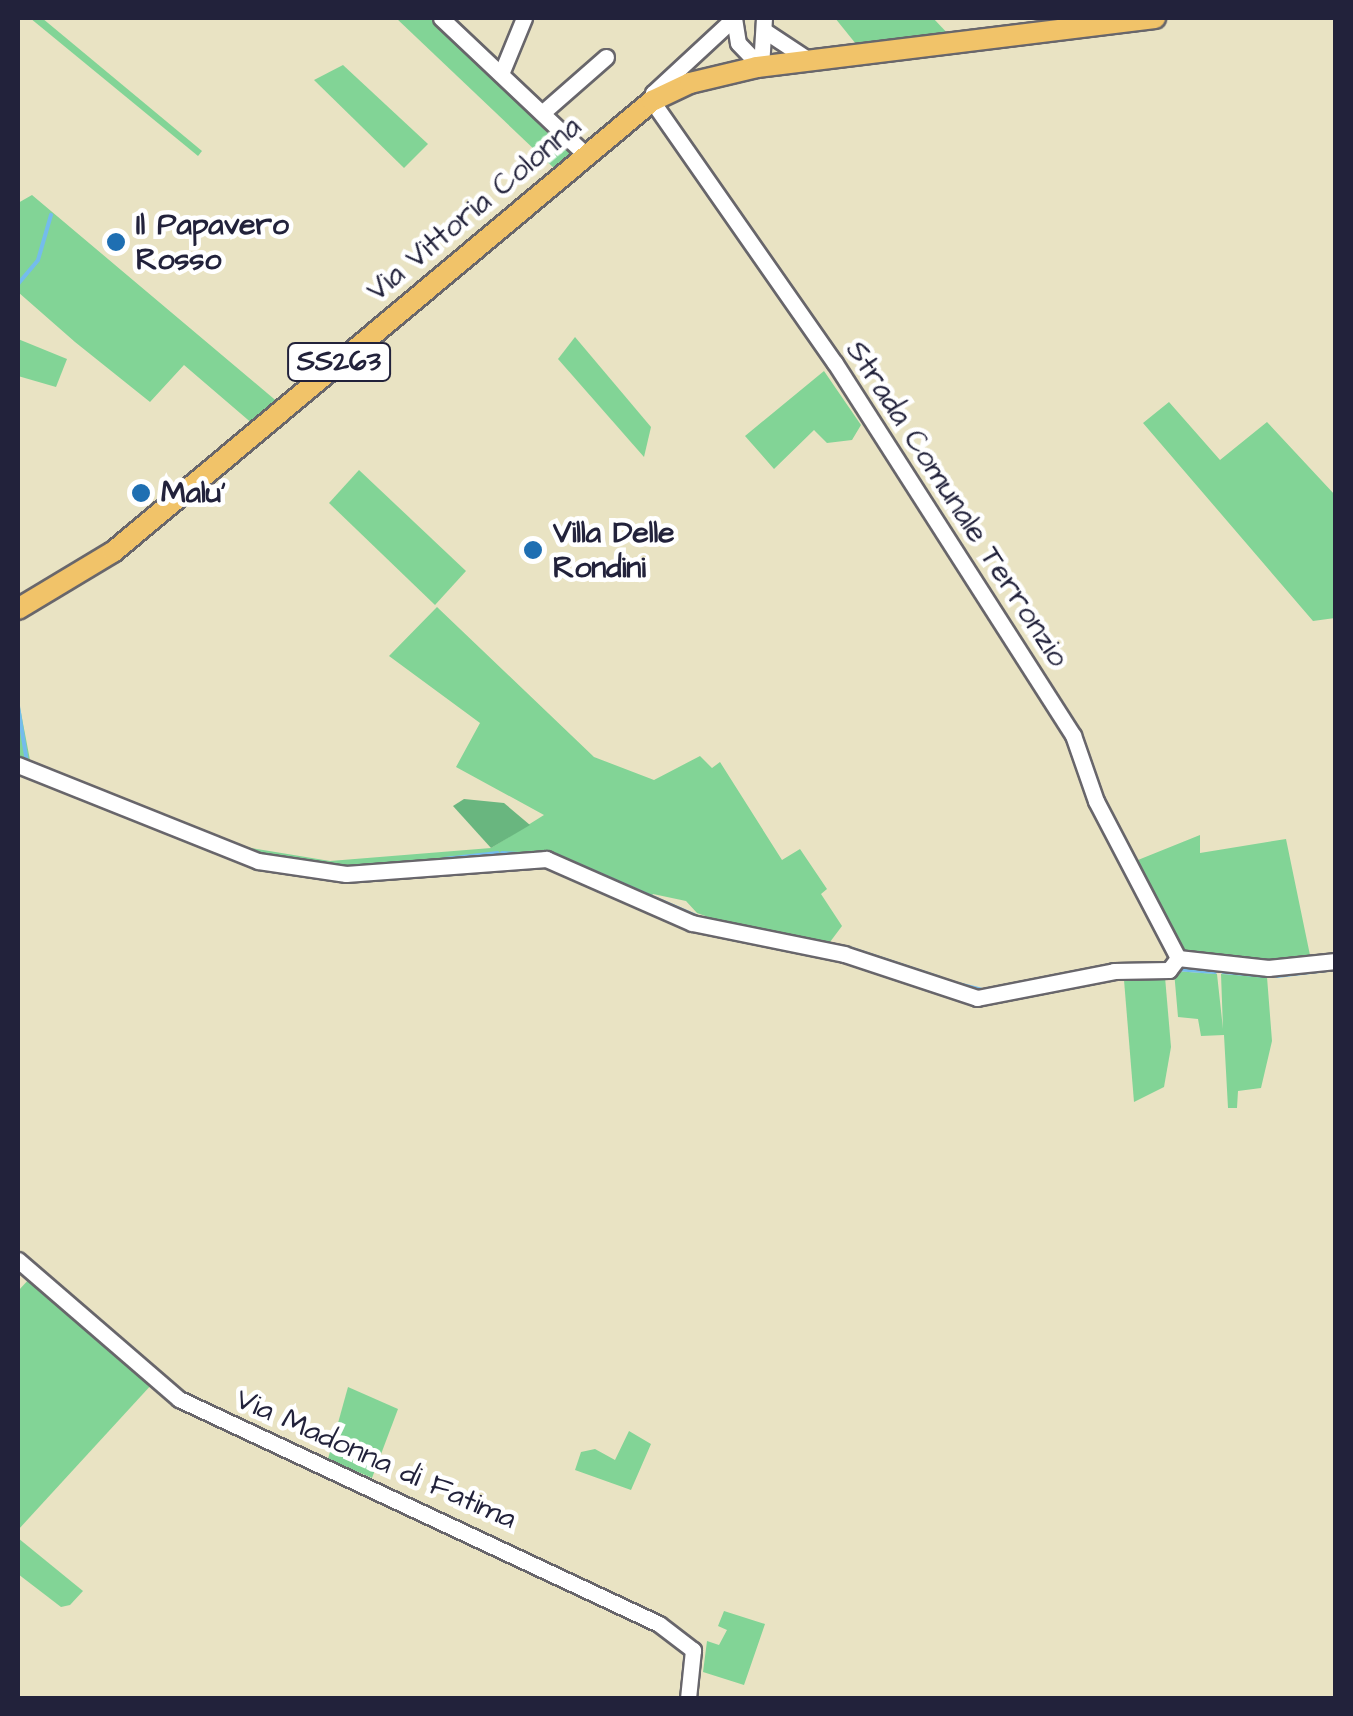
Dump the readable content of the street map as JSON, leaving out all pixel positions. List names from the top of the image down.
{
  "streets": {
    "main road": ["Via Vittoria Colonna", "SS263"],
    "street": ["Strada Comunale Terronzio", "Via Madonna di Fatima"]
  },
  "crossings": [
    ["Via Vittoria Colonna", "SS263"],
    ["Via Vittoria Colonna", "Strada Comunale Terronzio"]
  ],
  "places": ["Il Papavero Rosso", "Malu'", "Villa Delle Rondini"]
}
